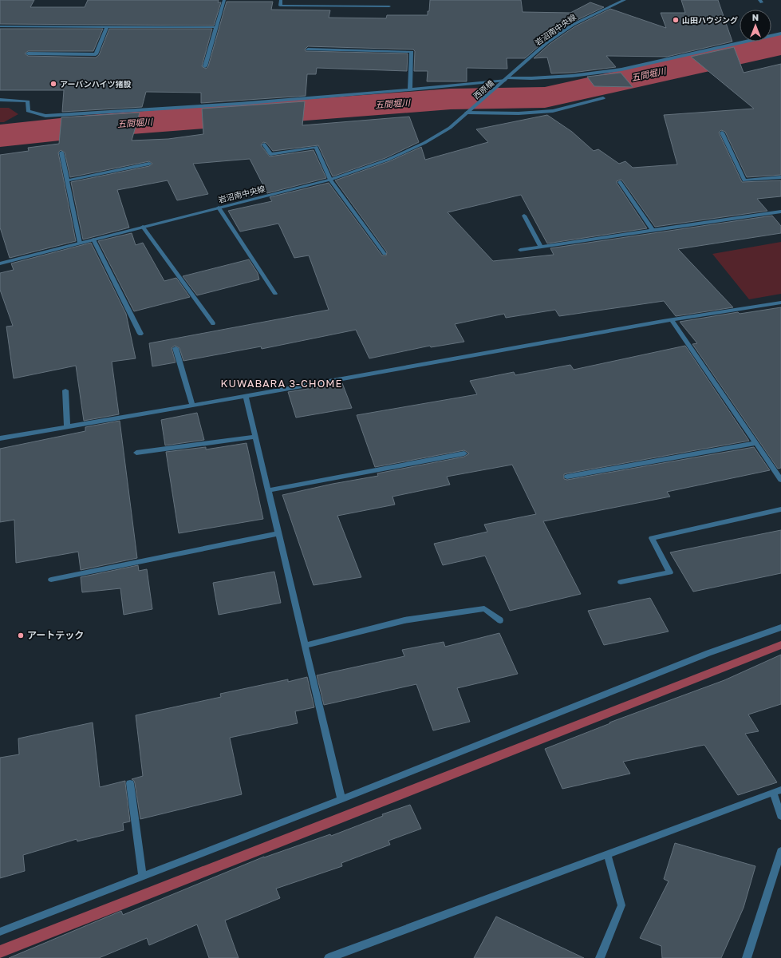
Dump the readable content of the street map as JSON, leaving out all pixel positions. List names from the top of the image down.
{
  "streets": {
    "street": ["岩沼南中央線", "西原橋"]
  },
  "crossings": [
    ["岩沼南中央線", "西原橋"]
  ],
  "districts": ["KUWABARA 3-CHOME"],
  "water": ["五間堀川"],
  "places": ["山田ハウジング", "アーバンハイツ猪股", "アートテック"],
  "north": "top"
}
